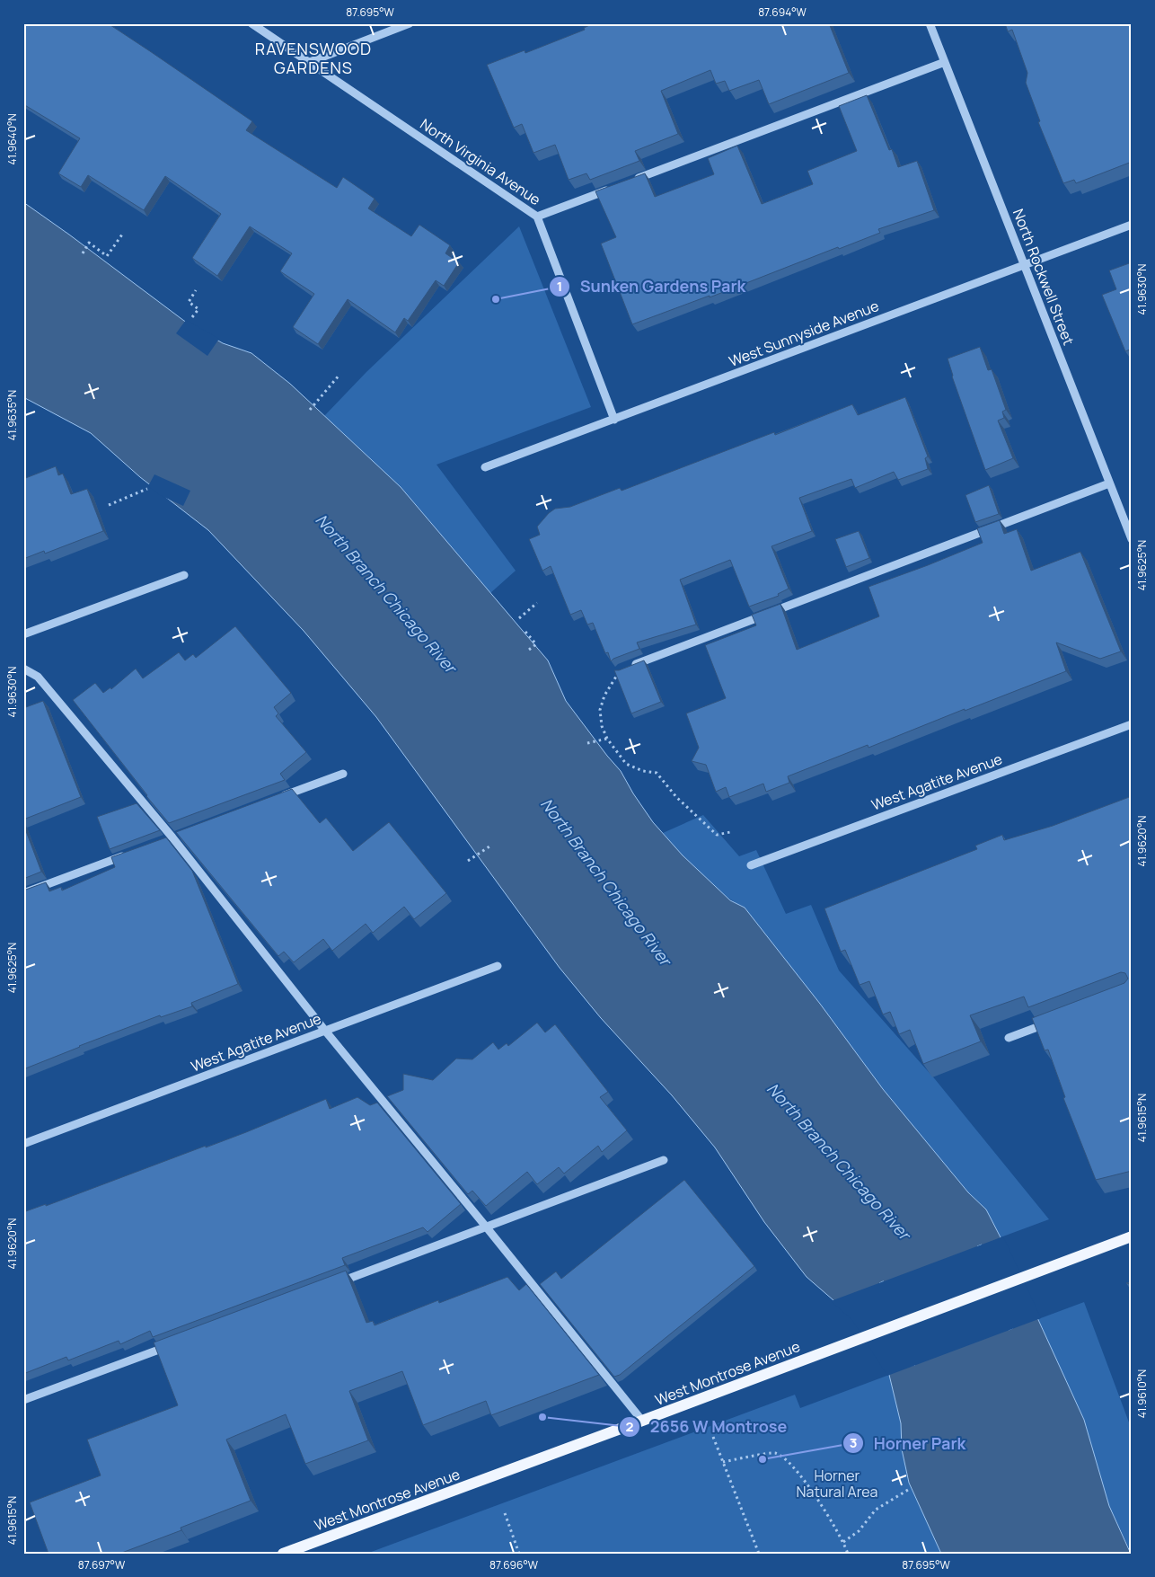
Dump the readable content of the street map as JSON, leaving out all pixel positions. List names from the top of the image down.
{
  "streets": {
    "main road": ["West Montrose Avenue"],
    "street": [
      "North Virginia Avenue",
      "North Rockwell Street",
      "West Sunnyside Avenue",
      "West Agatite Avenue"
    ]
  },
  "crossings": [
    ["North Virginia Avenue", "West Sunnyside Avenue"],
    ["North Rockwell Street", "West Sunnyside Avenue"]
  ],
  "districts": ["RAVENSWOOD GARDENS"],
  "water": ["North Branch Chicago River"],
  "parks": ["Horner Natural Area"],
  "places": ["Sunken Gardens Park", "2656 W Montrose", "Horner Park"],
  "coordinates": [
    "87.695°W",
    "87.694°W",
    "41.9640°N",
    "41.9630°N",
    "41.9635°N",
    "41.9625°N",
    "41.9620°N",
    "41.9615°N",
    "41.9610°N",
    "87.697°W",
    "87.696°W"
  ]
}
